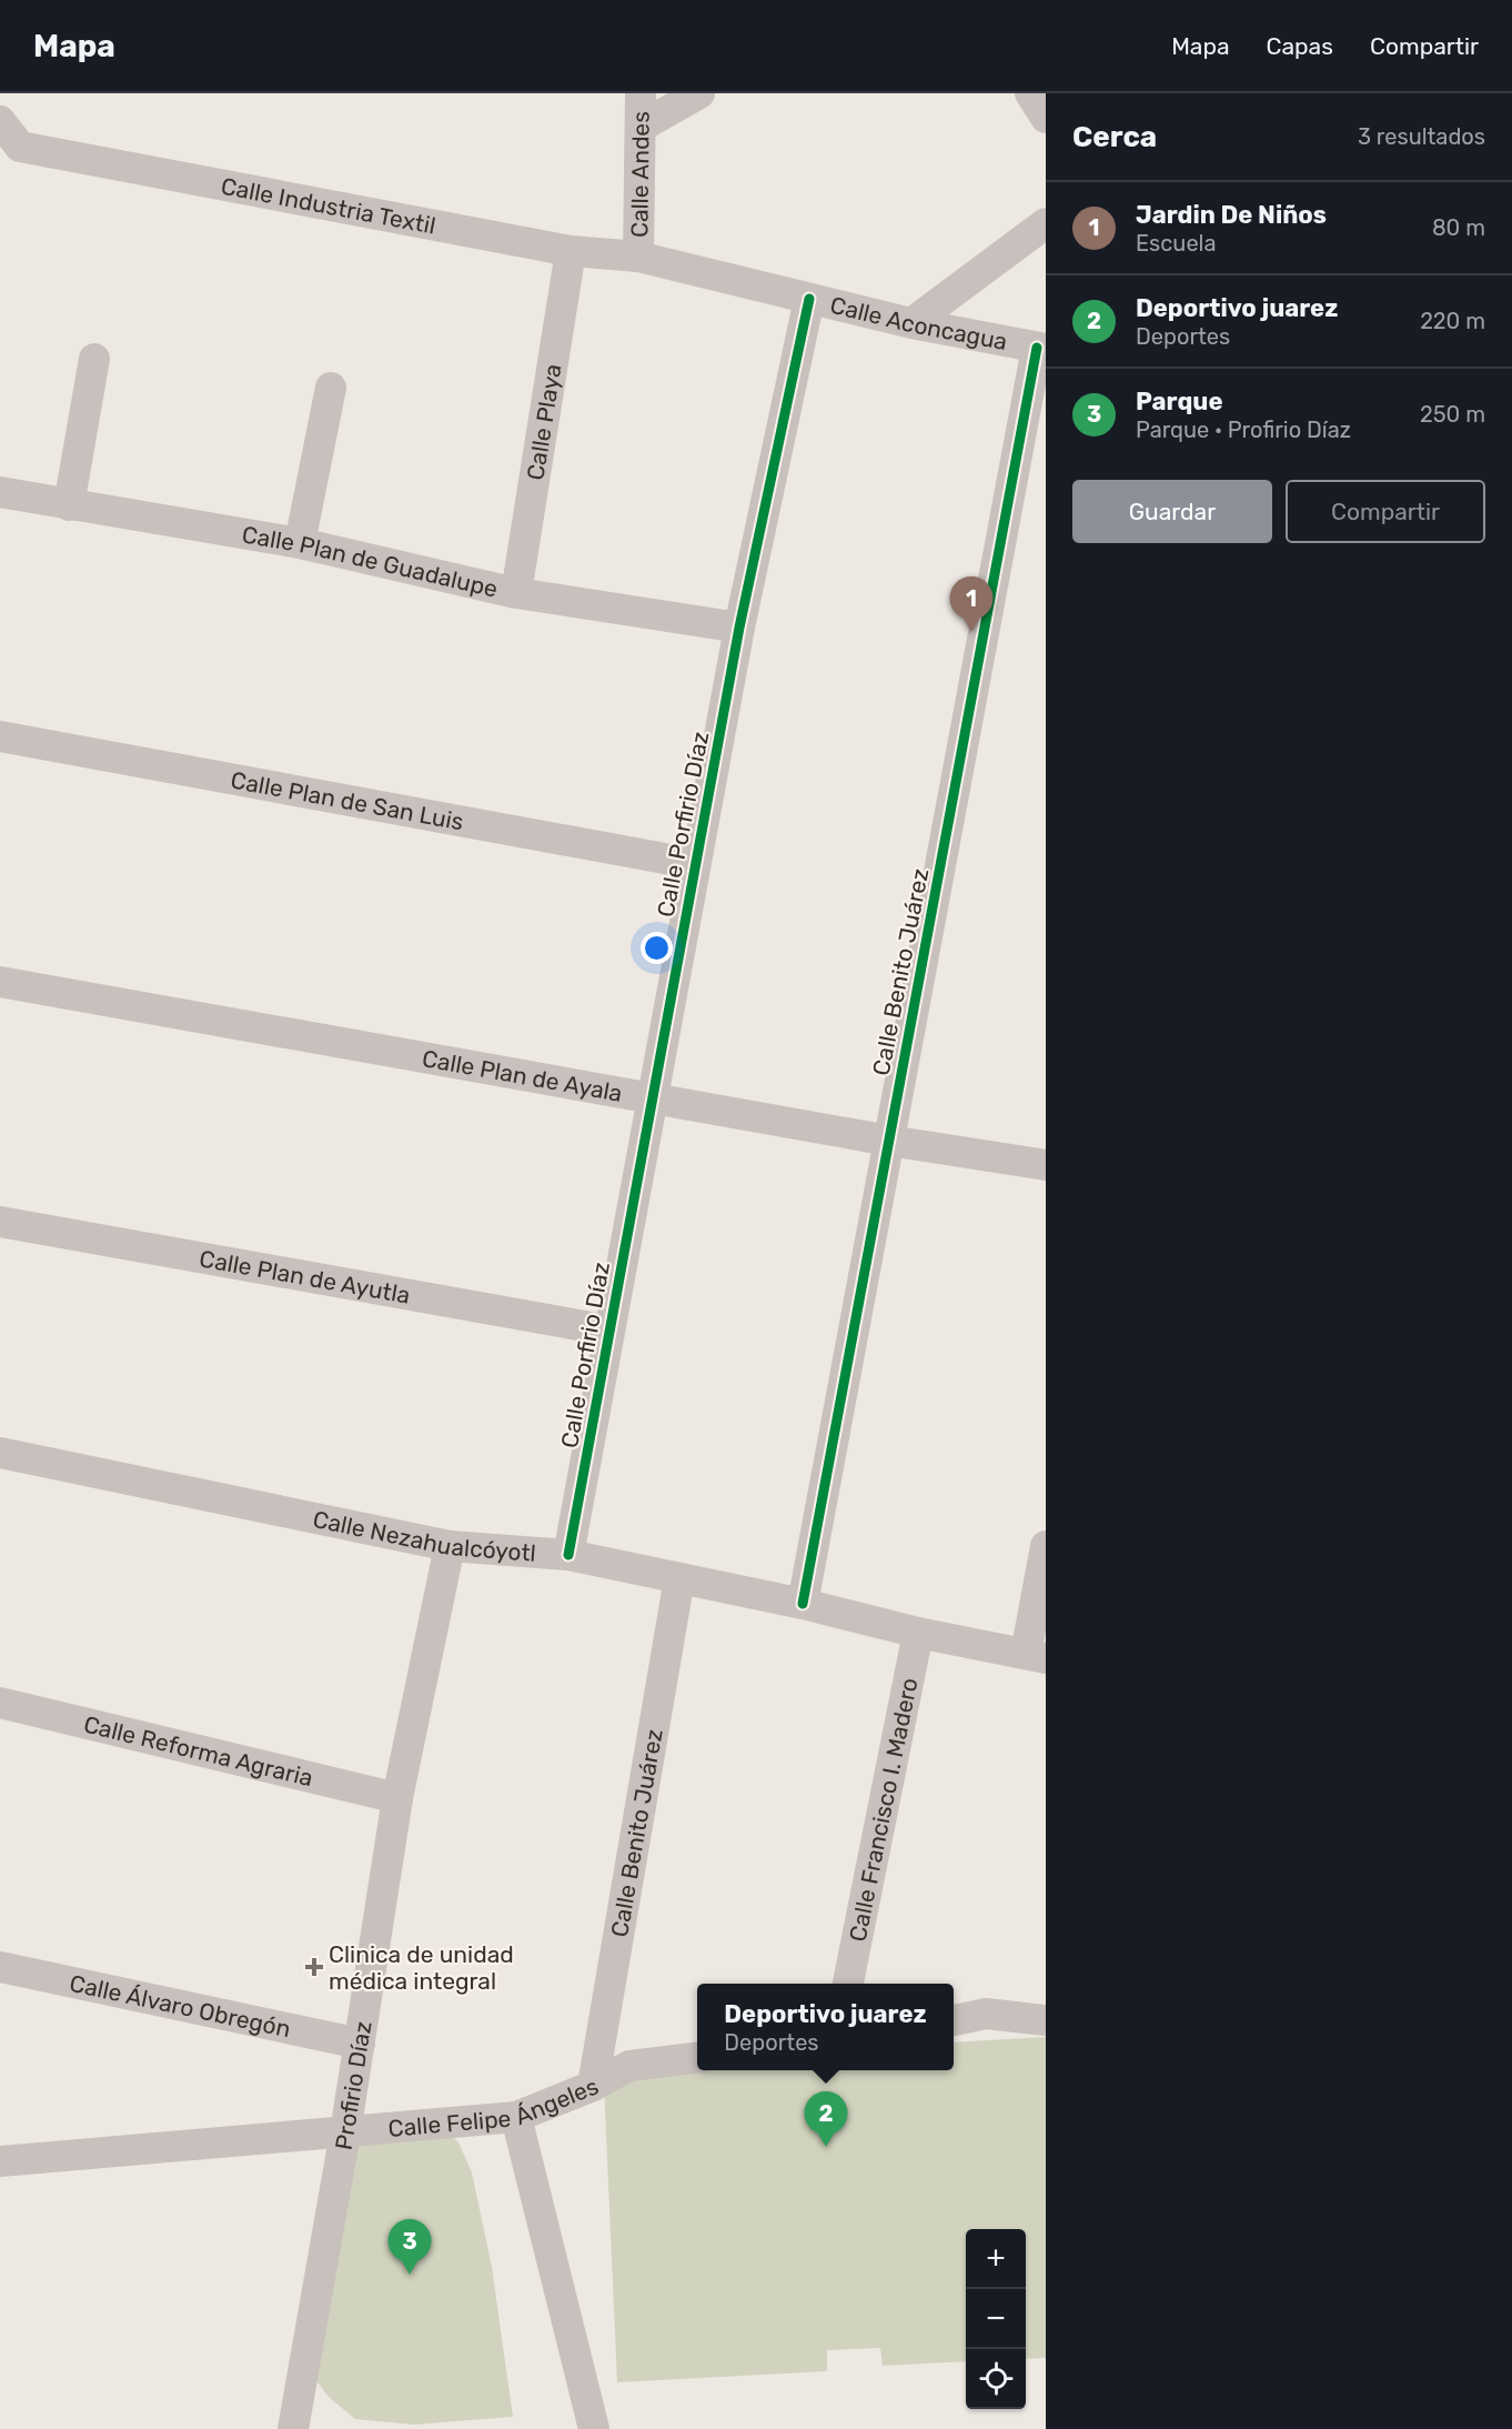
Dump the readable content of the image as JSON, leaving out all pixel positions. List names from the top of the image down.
{
  "streets": {
    "street": [
      "Calle Andes",
      "Calle Industria Textil",
      "Calle Aconcagua",
      "Calle Playa",
      "Calle Plan de Guadalupe",
      "Calle Plan de San Luis",
      "Calle Porfirio Díaz",
      "Calle Benito Juárez",
      "Calle Plan de Ayala",
      "Calle Plan de Ayutla",
      "Calle Nezahualcóyotl",
      "Calle Reforma Agraria",
      "Calle Francisco I. Madero",
      "Calle Álvaro Obregón",
      "Profirio Díaz",
      "Calle Felipe Ángeles"
    ]
  },
  "crossings": [
    ["Calle Andes", "Calle Industria Textil"],
    ["Calle Andes", "Calle Aconcagua"],
    ["Calle Industria Textil", "Calle Aconcagua"],
    ["Calle Industria Textil", "Calle Playa"],
    ["Calle Aconcagua", "Calle Porfirio Díaz"],
    ["Calle Aconcagua", "Calle Benito Juárez"],
    ["Calle Playa", "Calle Plan de Guadalupe"],
    ["Calle Plan de Guadalupe", "Calle Porfirio Díaz"],
    ["Calle Plan de San Luis", "Calle Porfirio Díaz"],
    ["Calle Porfirio Díaz", "Calle Plan de Ayala"],
    ["Calle Porfirio Díaz", "Calle Plan de Ayutla"],
    ["Calle Porfirio Díaz", "Calle Nezahualcóyotl"],
    ["Calle Benito Juárez", "Calle Plan de Ayala"],
    ["Calle Benito Juárez", "Calle Nezahualcóyotl"],
    ["Calle Benito Juárez", "Calle Felipe Ángeles"],
    ["Calle Nezahualcóyotl", "Calle Francisco I. Madero"],
    ["Calle Nezahualcóyotl", "Profirio Díaz"],
    ["Calle Reforma Agraria", "Profirio Díaz"],
    ["Calle Álvaro Obregón", "Profirio Díaz"],
    ["Profirio Díaz", "Calle Felipe Ángeles"]
  ],
  "places": {
    "health": ["Clinica de unidad médica integral"]
  },
  "page": {
    "header": "Mapa",
    "nav": ["Mapa", "Capas", "Compartir"],
    "heading": ["Cerca", "3 resultados"],
    "list": [
      {
        "mark": "1",
        "name": "Jardin De Niños",
        "note": "Escuela",
        "value": "80 m"
      },
      {
        "mark": "2",
        "name": "Deportivo juarez",
        "note": "Deportes",
        "value": "220 m"
      },
      {
        "mark": "3",
        "name": "Parque",
        "note": "Parque · Profirio Díaz",
        "value": "250 m"
      }
    ],
    "buttons": ["Guardar", "Compartir"],
    "pins": ["1", "2", "3"],
    "popup": ["Deportivo juarez", "Deportes"],
    "map_buttons": ["+", "−"]
  }
}
